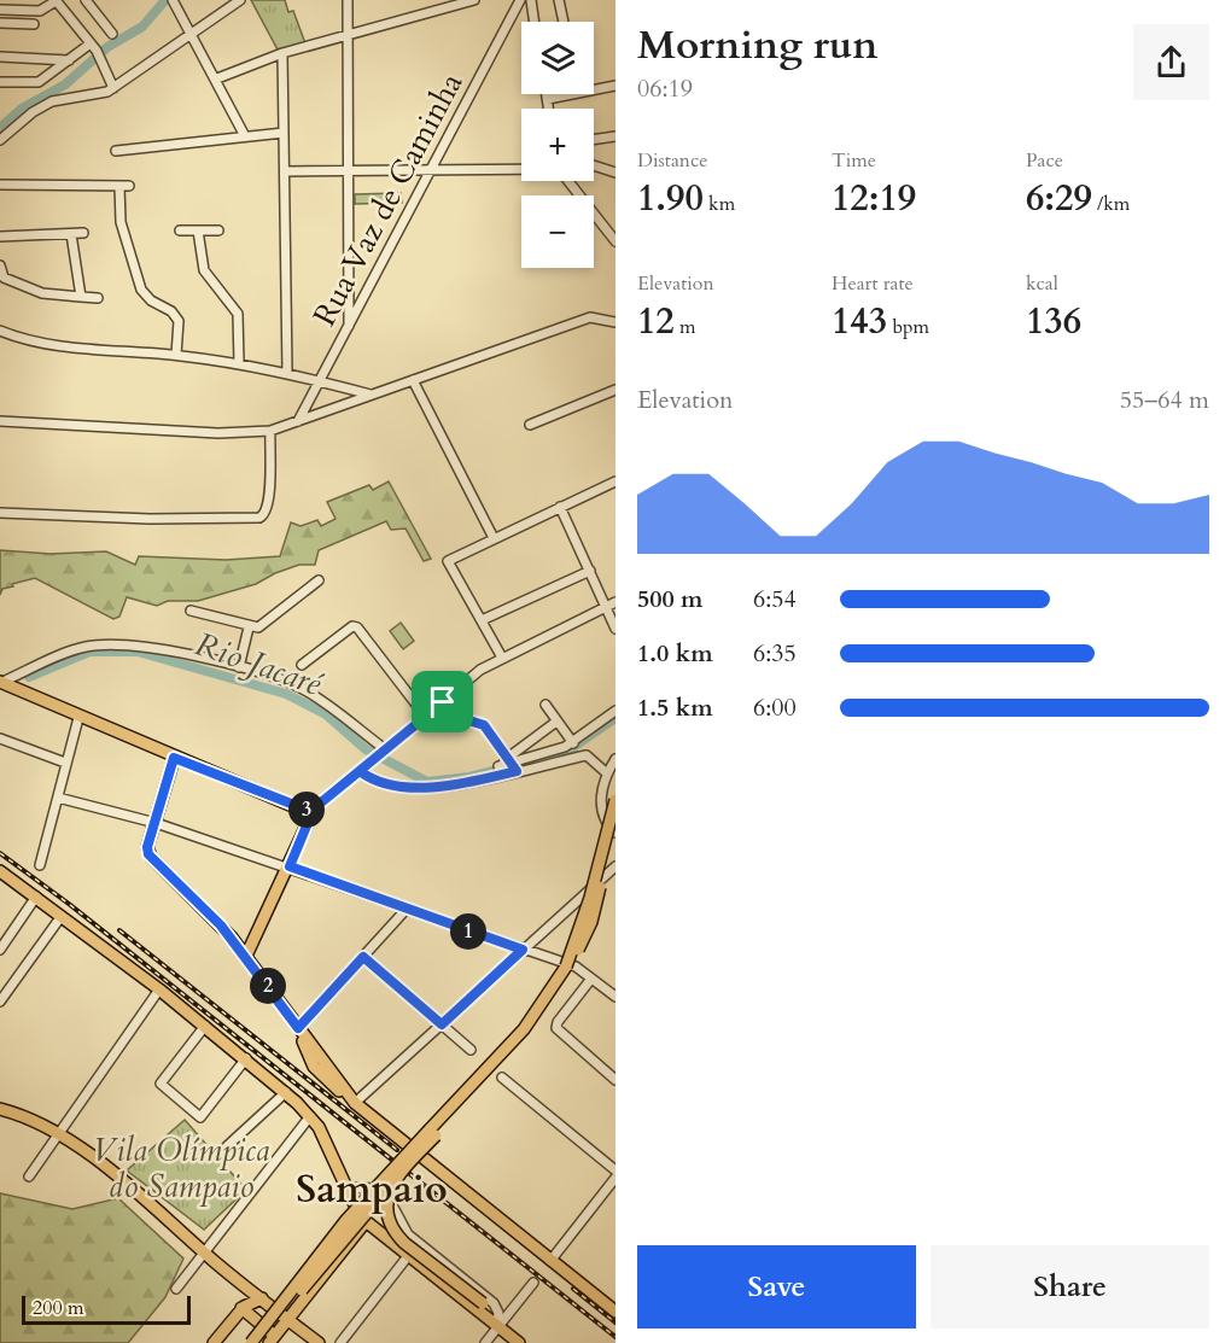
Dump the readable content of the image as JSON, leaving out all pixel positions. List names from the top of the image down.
{
  "streets": {
    "street": ["Rua Vaz de Caminha"]
  },
  "districts": ["Sampaio"],
  "water": ["Rio Jacaré"],
  "parks": ["Vila Olímpica do Sampaio"],
  "scale_bar": "200 m",
  "page": {
    "heading": ["Morning run", "06:19"],
    "map_buttons": ["+", "−"],
    "stats": [
      ["Distance", "1.90 km"],
      ["Time", "12:19"],
      ["Pace", "6:29 /km"],
      ["Elevation", "12 m"],
      ["Heart rate", "143 bpm"],
      ["kcal", "136"]
    ],
    "chart": ["Elevation", "55–64 m"],
    "list": [
      {
        "name": "500 m",
        "note": "6:54"
      },
      {
        "name": "1.0 km",
        "note": "6:35"
      },
      {
        "name": "1.5 km",
        "note": "6:00"
      }
    ],
    "pins": ["3", "1", "2"],
    "buttons": ["Save", "Share"],
    "scale": "200 m"
  }
}
